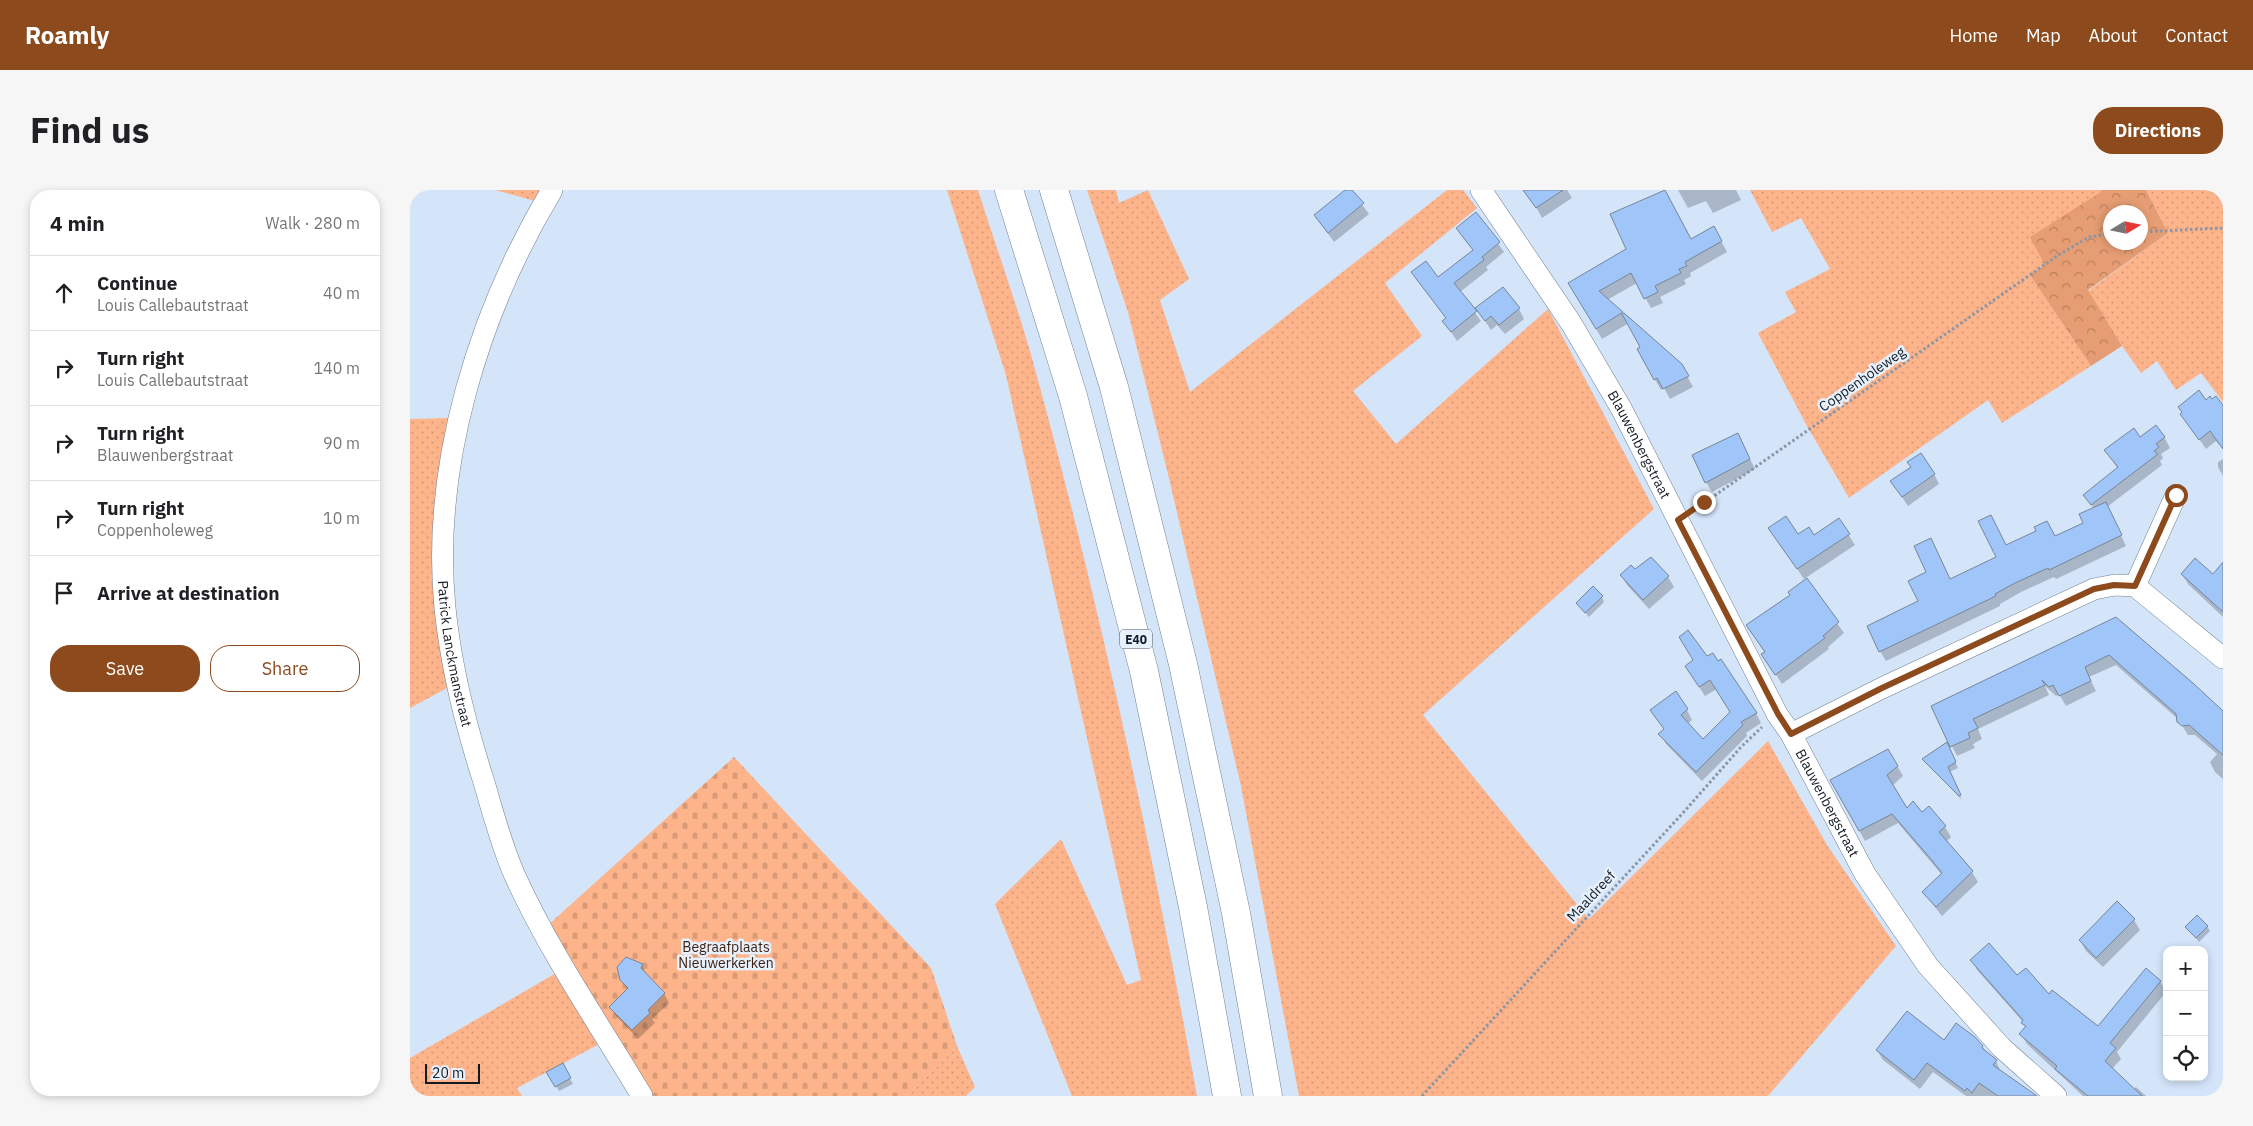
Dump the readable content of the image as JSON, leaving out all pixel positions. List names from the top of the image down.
{
  "streets": {
    "highway": ["E40"],
    "street": ["Blauwenbergstraat", "Patrick Lanckmanstraat"],
    "path": ["Coppenholeweg", "Maaldreef"]
  },
  "crossings": [
    ["Coppenholeweg", "Blauwenbergstraat"],
    ["Blauwenbergstraat", "Maaldreef"]
  ],
  "parks": ["Begraafplaats Nieuwerkerken"],
  "scale_bar": "20 m",
  "north": "right",
  "page": {
    "header": "Roamly",
    "nav": [
      "Home",
      "Map",
      "About",
      "Contact"
    ],
    "title": "Find us",
    "buttons": [
      "Directions",
      ["Save", "Share"]
    ],
    "heading": ["4 min", "Walk · 280 m"],
    "list": [
      ["Continue", "Louis Callebautstraat", "40 m"],
      ["Turn right", "Louis Callebautstraat", "140 m"],
      ["Turn right", "Blauwenbergstraat", "90 m"],
      ["Turn right", "Coppenholeweg", "10 m"],
      "Arrive at destination"
    ],
    "map_buttons": ["+", "−"],
    "scale": "20 m"
  }
}
